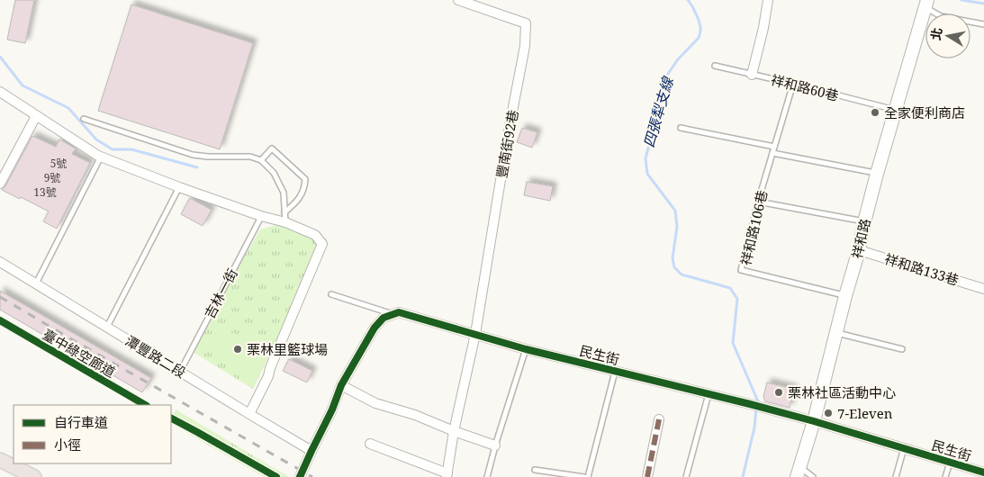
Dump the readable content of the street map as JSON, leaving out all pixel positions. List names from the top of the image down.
{
  "streets": {
    "street": [
      "豐南街92巷",
      "祥和路",
      "祥和路133巷",
      "民生街",
      "潭豐路二段"
    ],
    "lane": ["祥和路60巷", "祥和路106巷", "吉林一街"],
    "cycle path": ["臺中綠空廊道"]
  },
  "crossings": [
    ["祥和路60巷", "祥和路106巷"],
    ["祥和路60巷", "祥和路"],
    ["豐南街92巷", "民生街"],
    ["祥和路106巷", "祥和路"],
    ["祥和路", "祥和路133巷"],
    ["祥和路", "民生街"],
    ["吉林一街", "潭豐路二段"]
  ],
  "water": ["四張犁支線"],
  "places": [
    "全家便利商店",
    "栗林里籃球場",
    "栗林社區活動中心",
    "7-Eleven"
  ],
  "house_numbers": ["5號", "9號", "13號"],
  "legend": ["自行車道", "小徑"],
  "north": "left"
}
